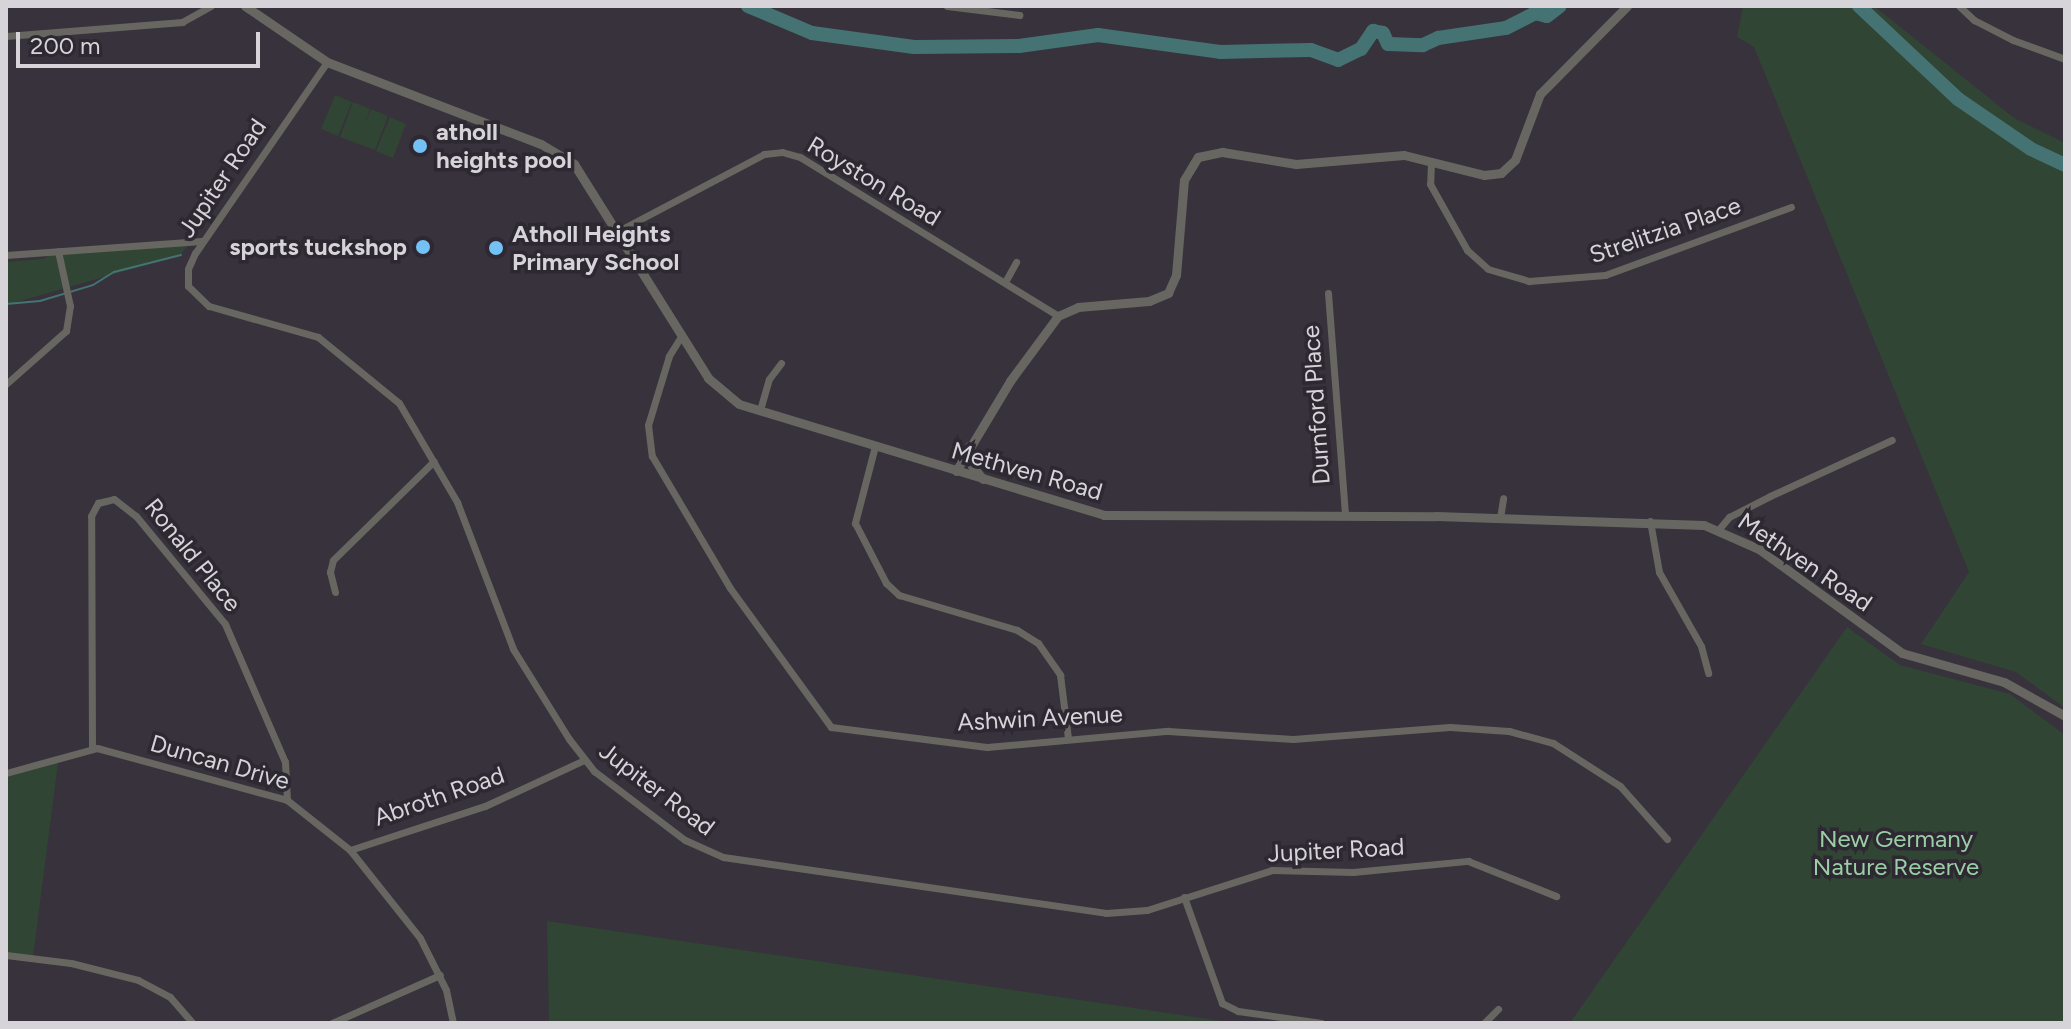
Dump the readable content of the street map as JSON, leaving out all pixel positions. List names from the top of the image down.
{
  "streets": {
    "street": [
      "Jupiter Road",
      "Royston Road",
      "Strelitzia Place",
      "Durnford Place",
      "Methven Road",
      "Ronald Place",
      "Ashwin Avenue",
      "Duncan Drive",
      "Abroth Road"
    ]
  },
  "crossings": [
    ["Jupiter Road", "Methven Road"],
    ["Jupiter Road", "Abroth Road"],
    ["Royston Road", "Methven Road"],
    ["Durnford Place", "Methven Road"],
    ["Methven Road", "Ashwin Avenue"],
    ["Ronald Place", "Duncan Drive"],
    ["Duncan Drive", "Abroth Road"]
  ],
  "parks": ["New Germany Nature Reserve"],
  "places": ["atholl heights pool", "sports tuckshop", "Atholl Heights Primary School"],
  "scale_bar": "200 m"
}
